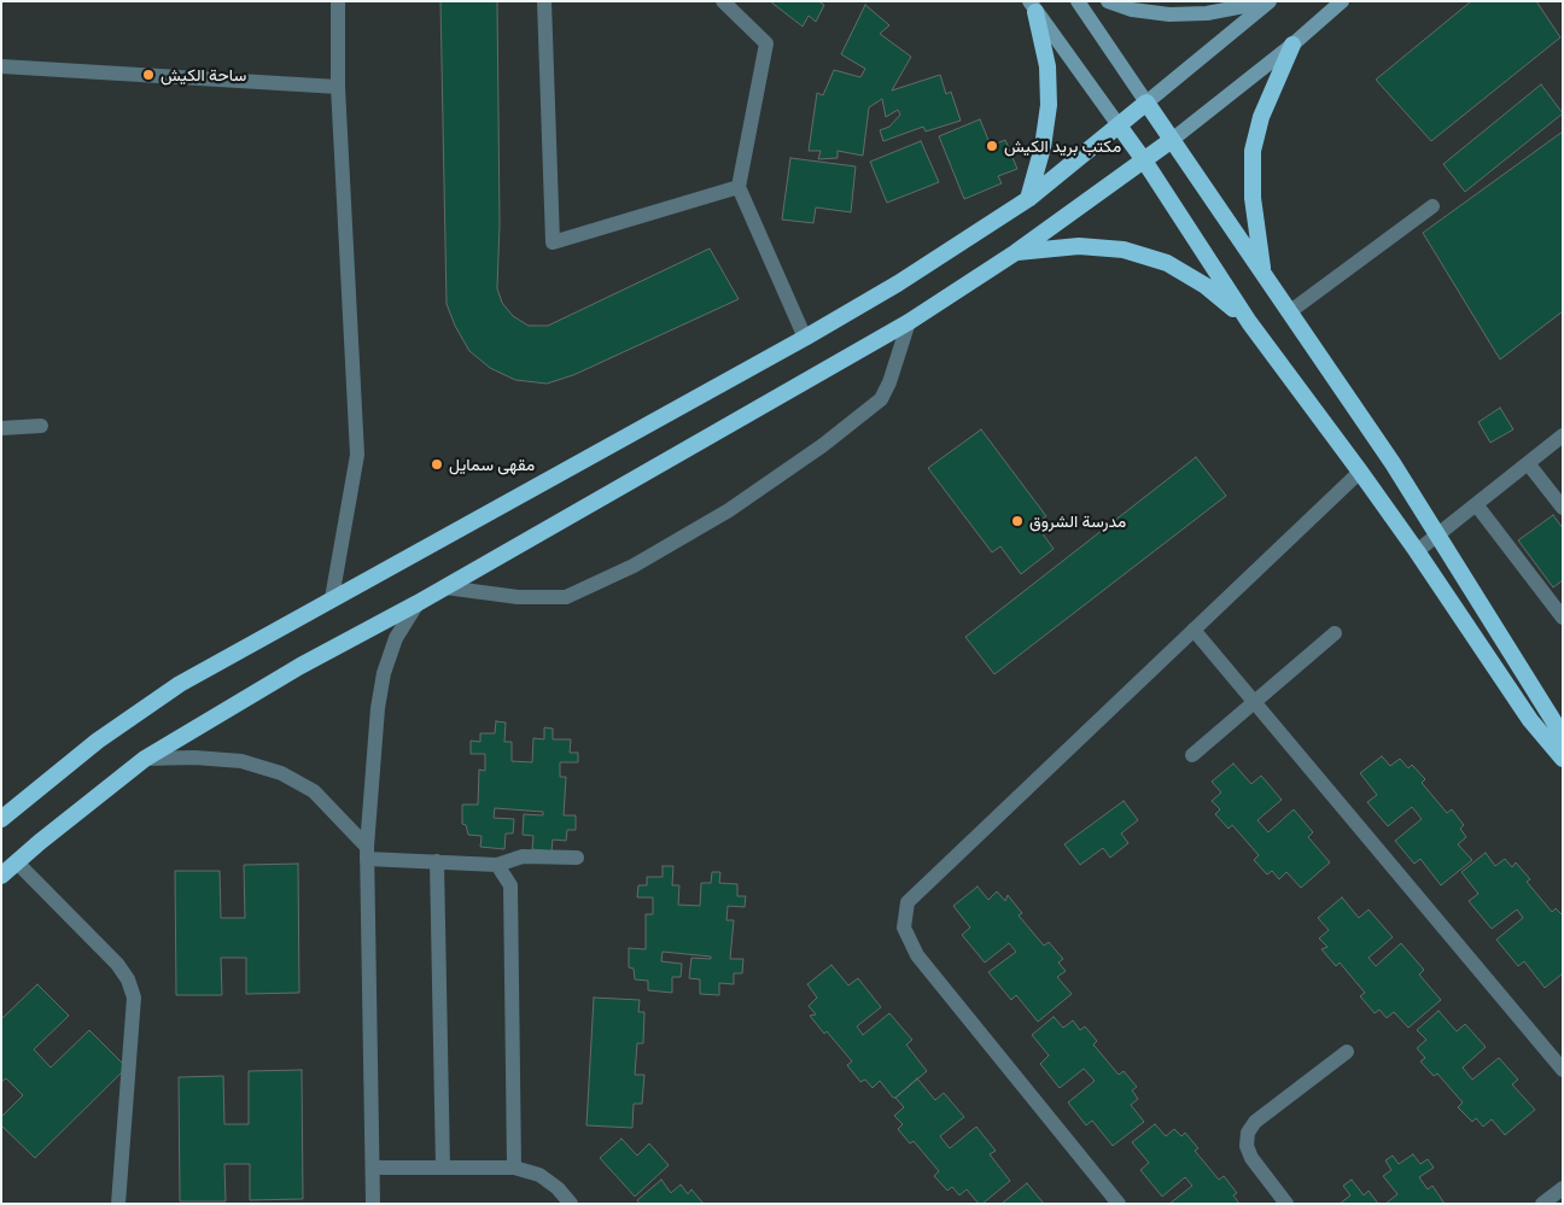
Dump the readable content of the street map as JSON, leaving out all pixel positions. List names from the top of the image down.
{
  "places": [
    "ساحة الكيش",
    "مكتب بريد الكيش",
    "مقهى سمايل",
    "مدرسة الشروق"
  ]
}
